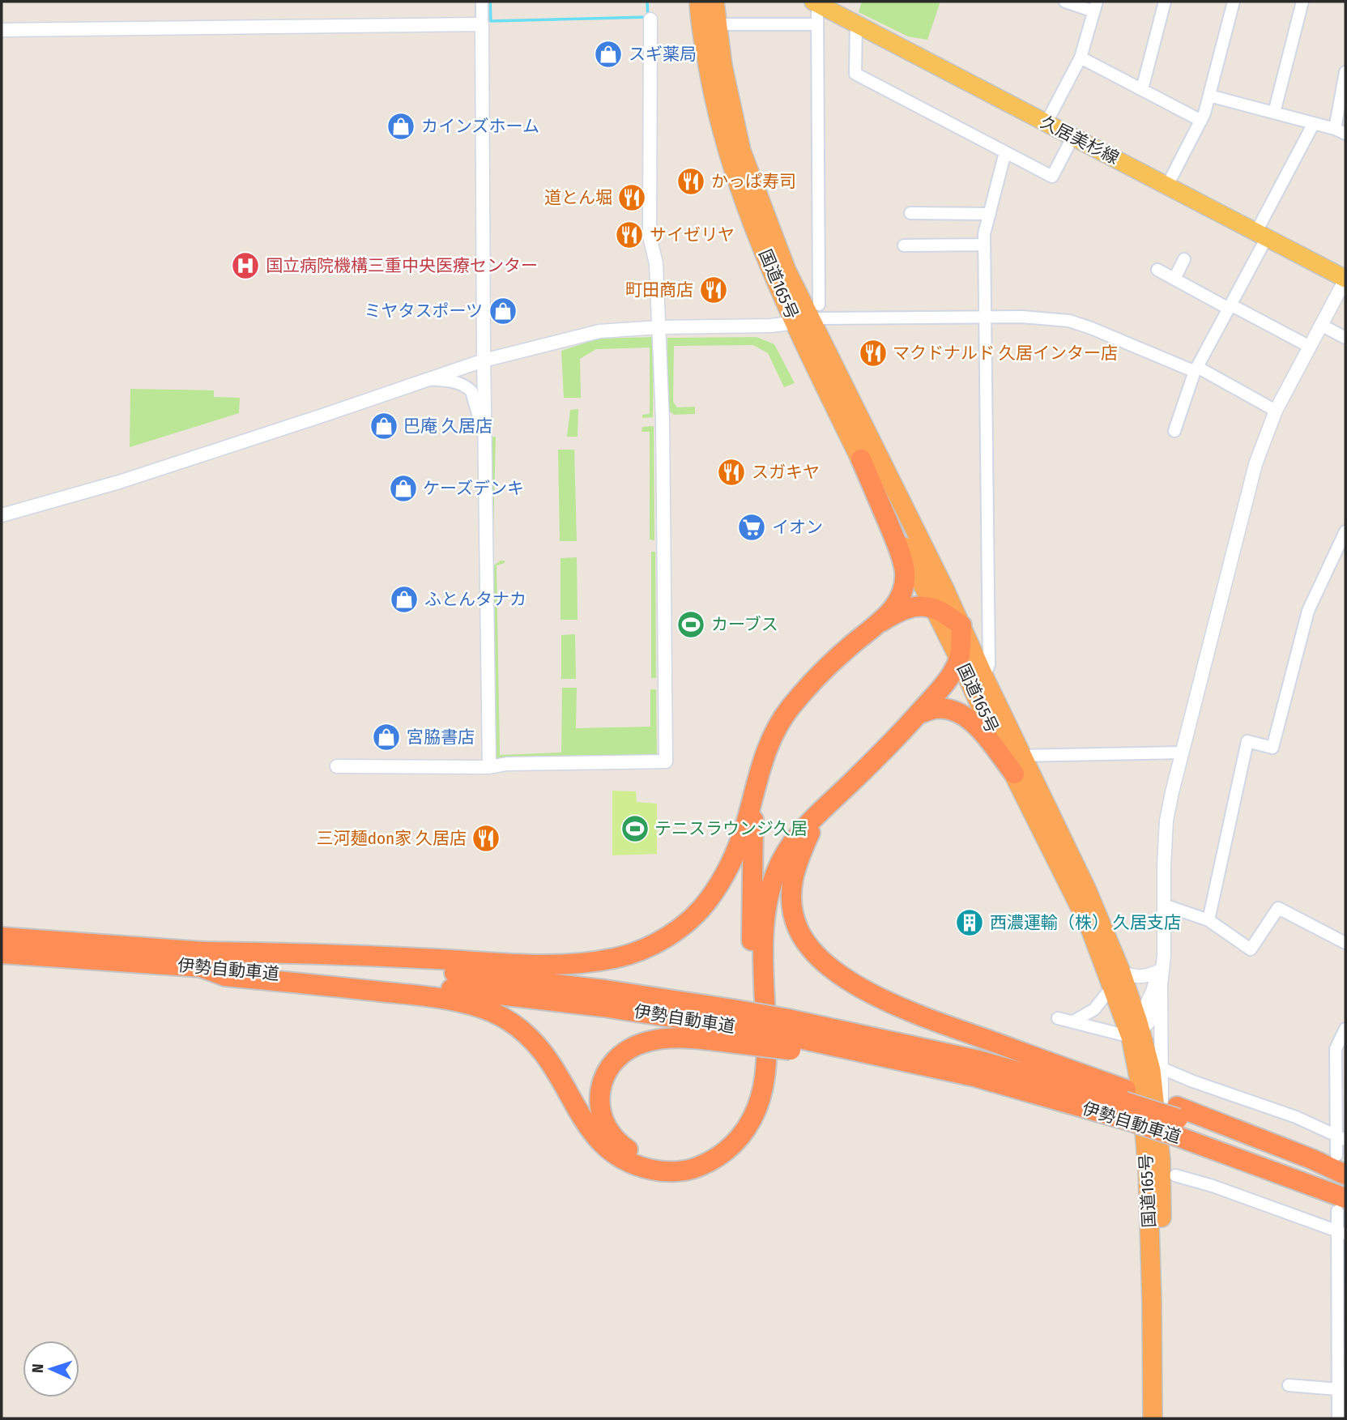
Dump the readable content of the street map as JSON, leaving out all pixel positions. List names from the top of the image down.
{
  "streets": {
    "highway": ["国道165号", "伊勢自動車道"],
    "main road": ["久居美杉線"]
  },
  "places": {
    "shop": [
      "スギ薬局",
      "カインズホーム",
      "ミヤタスポーツ",
      "巴庵 久居店",
      "ケーズデンキ",
      "ふとんタナカ",
      "宮脇書店"
    ],
    "restaurant": [
      "かっぱ寿司",
      "道とん堀",
      "サイゼリヤ",
      "町田商店",
      "マクドナルド 久居インター店",
      "スガキヤ",
      "三河麺don家 久居店"
    ],
    "hospital": ["国立病院機構三重中央医療センター"],
    "supermarket": ["イオン"],
    "sports": ["カーブス", "テニスラウンジ久居"],
    "building": ["西濃運輸（株） 久居支店"]
  },
  "north": "left"
}
